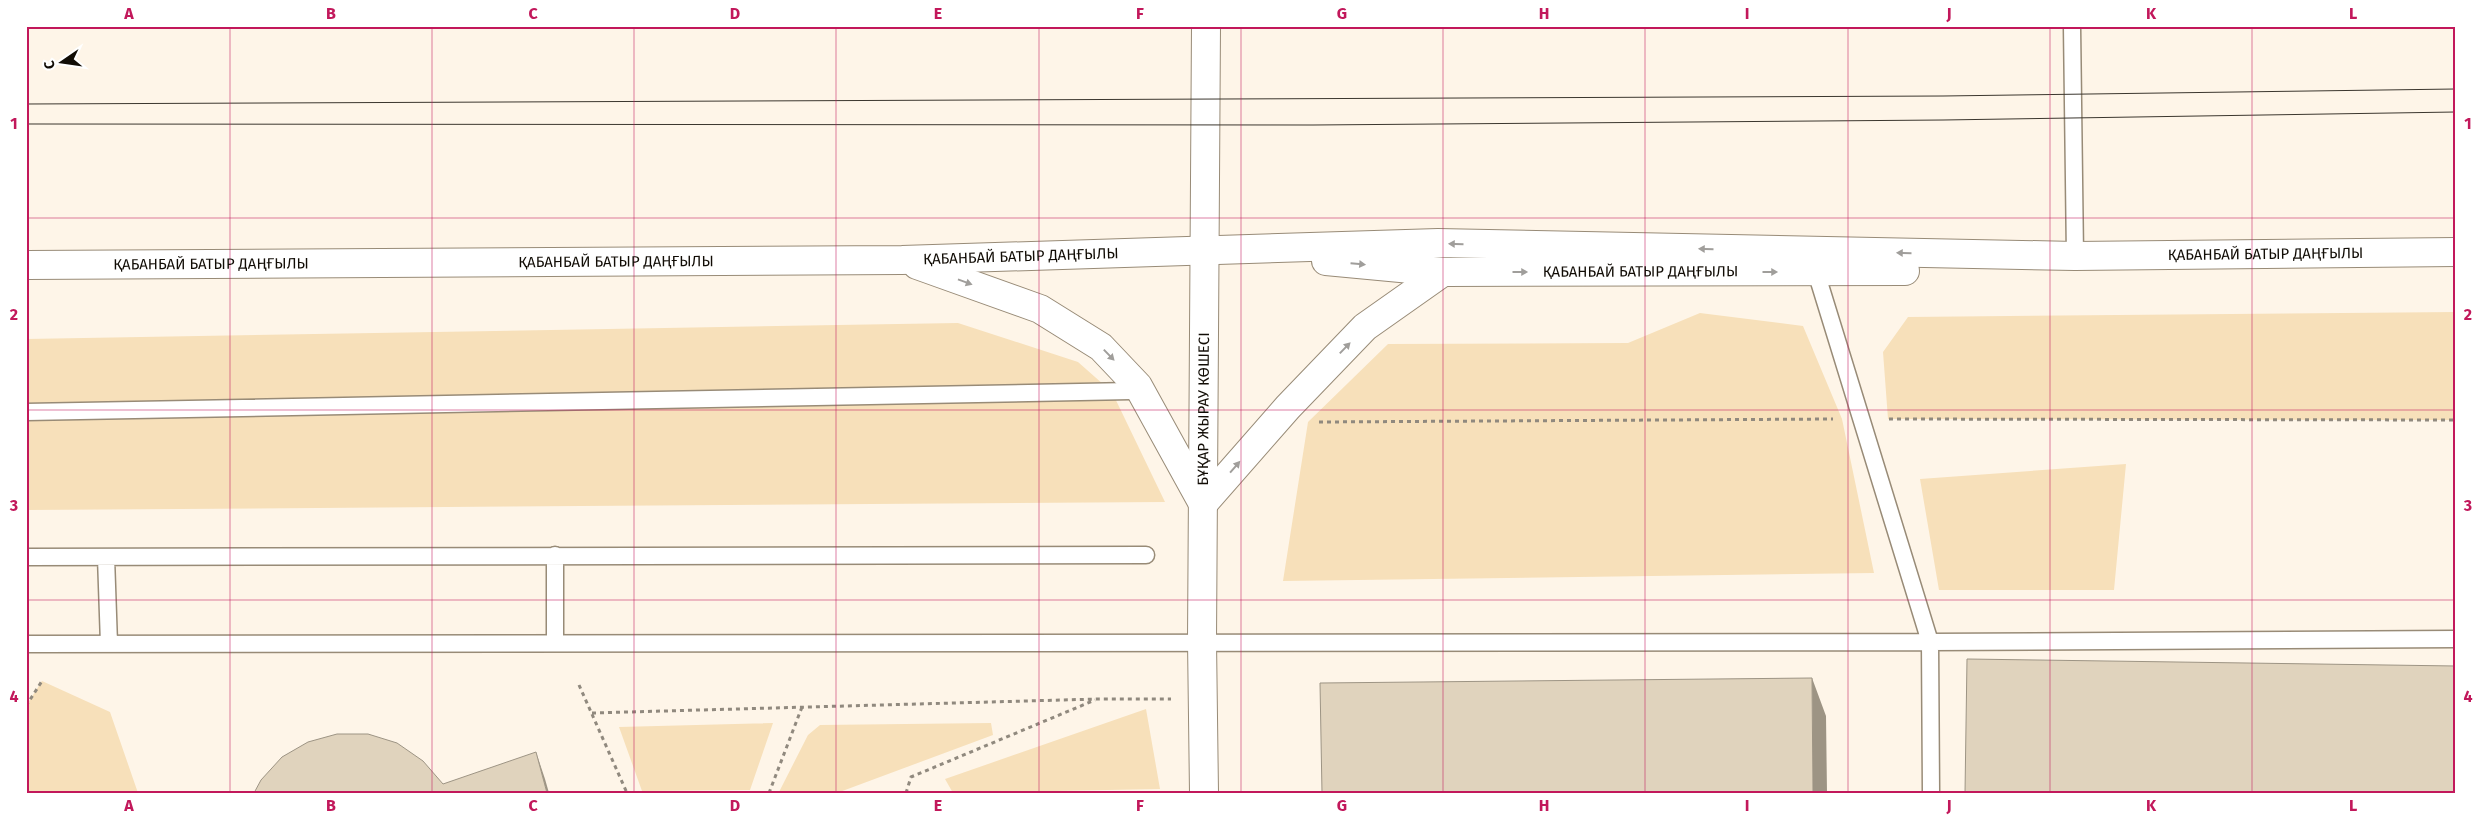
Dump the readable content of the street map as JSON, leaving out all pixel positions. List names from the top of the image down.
{
  "streets": {
    "main road": ["ҚАБАНБАЙ БАТЫР ДАҢҒЫЛЫ", "БҰҚАР ЖЫРАУ КӨШЕСІ"]
  },
  "crossings": [
    ["ҚАБАНБАЙ БАТЫР ДАҢҒЫЛЫ", "БҰҚАР ЖЫРАУ КӨШЕСІ"]
  ],
  "north": "left",
  "grid": {
    "columns": [
      "A",
      "B",
      "C",
      "D",
      "E",
      "F",
      "G",
      "H",
      "I",
      "J",
      "K",
      "L"
    ],
    "rows": [
      "1",
      "2",
      "3",
      "4"
    ]
  }
}
